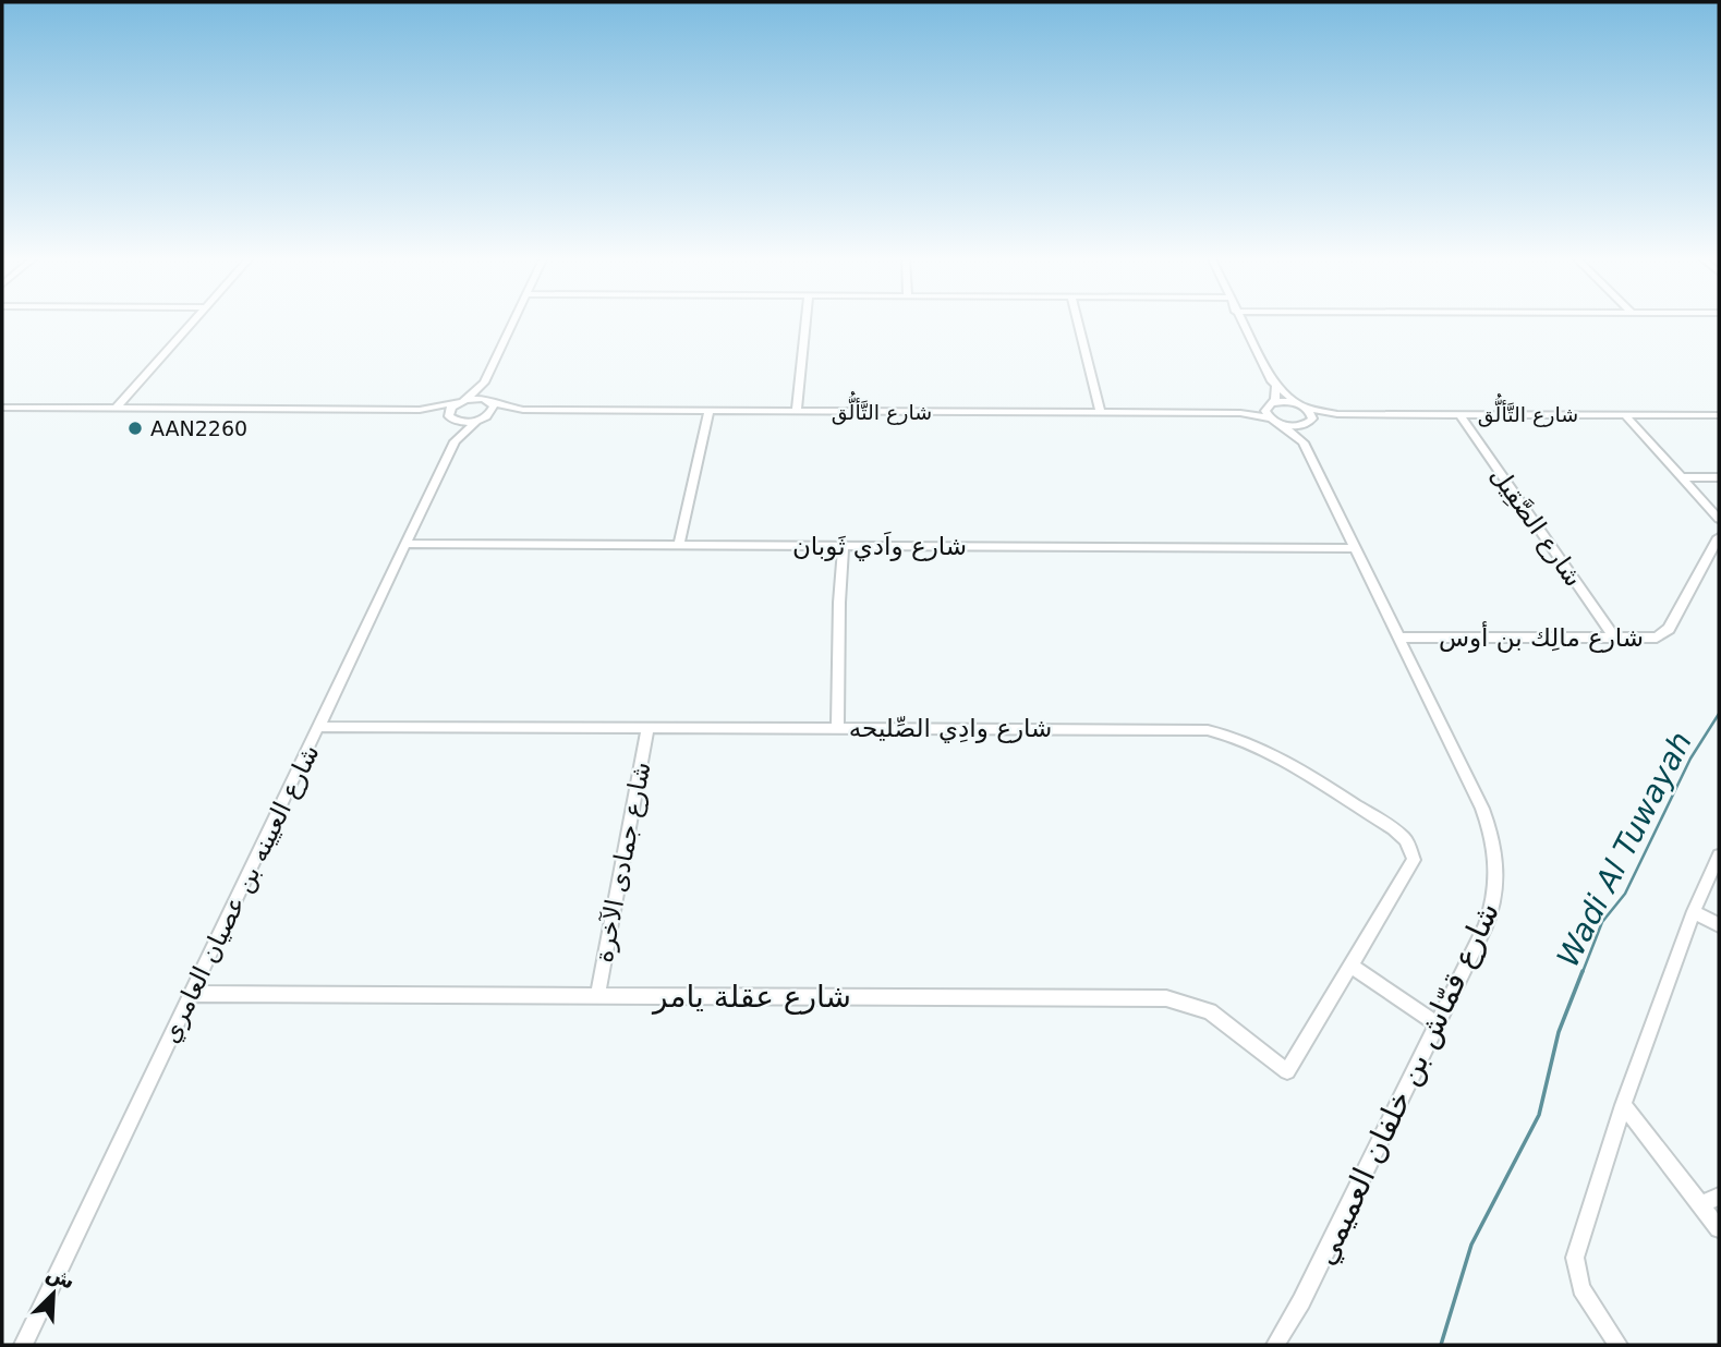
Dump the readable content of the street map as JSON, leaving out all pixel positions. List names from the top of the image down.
{
  "streets": {
    "street": [
      "شارع التَّألُّق",
      "شارع الصَّقِيل",
      "شارع واَدي ثَوبان",
      "شارع مالِك بن أوس",
      "شارع وادِي الصِّليحه",
      "شارع جمادى الآخرة",
      "شارع العيينه بن عصيان العامري",
      "شارع عقلة يامر",
      "شارع قمّاش بن خلفان العميمي"
    ]
  },
  "crossings": [
    ["شارع التَّألُّق", "شارع الصَّقِيل"],
    ["شارع التَّألُّق", "شارع العيينه بن عصيان العامري"],
    ["شارع التَّألُّق", "شارع قمّاش بن خلفان العميمي"],
    ["شارع الصَّقِيل", "شارع مالِك بن أوس"],
    ["شارع واَدي ثَوبان", "شارع العيينه بن عصيان العامري"],
    ["شارع واَدي ثَوبان", "شارع قمّاش بن خلفان العميمي"],
    ["شارع مالِك بن أوس", "شارع قمّاش بن خلفان العميمي"],
    ["شارع وادِي الصِّليحه", "شارع جمادى الآخرة"],
    ["شارع وادِي الصِّليحه", "شارع العيينه بن عصيان العامري"],
    ["شارع وادِي الصِّليحه", "شارع عقلة يامر"],
    ["شارع جمادى الآخرة", "شارع عقلة يامر"],
    ["شارع العيينه بن عصيان العامري", "شارع عقلة يامر"]
  ],
  "water": ["Wadi Al Tuwayah"],
  "places": ["AAN2260"],
  "north": "top right"
}
